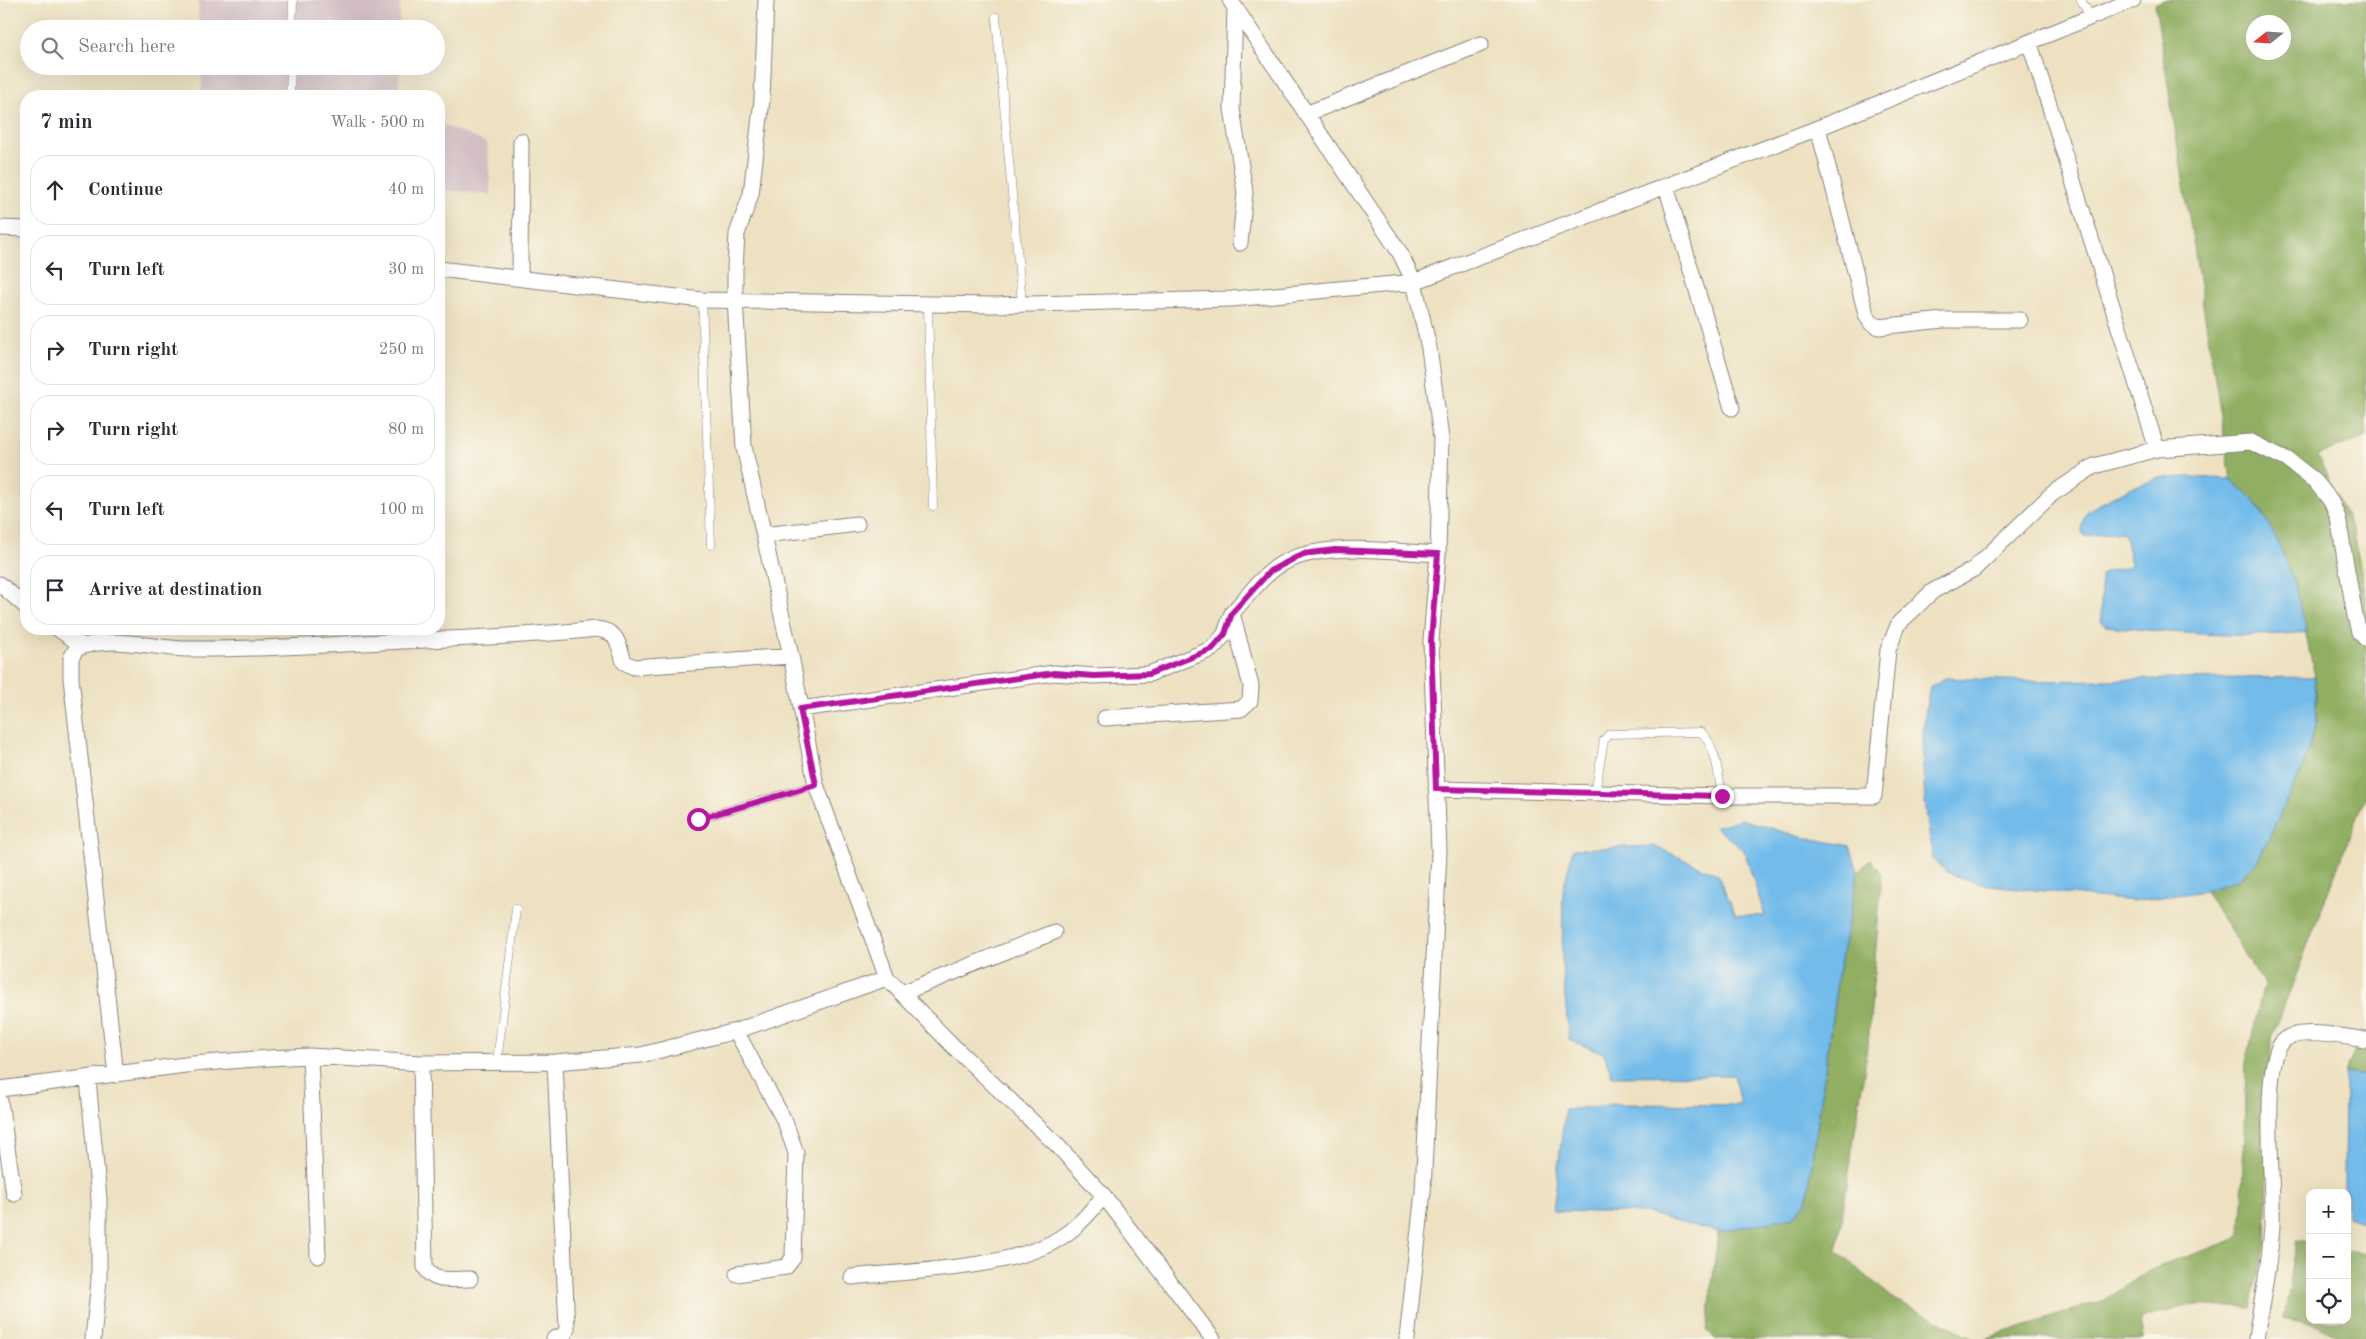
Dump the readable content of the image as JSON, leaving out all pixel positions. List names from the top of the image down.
{
  "north": "left",
  "page": {
    "search": "Search here",
    "heading": ["7 min", "Walk · 500 m"],
    "list": [
      ["Continue", "40 m"],
      ["Turn left", "30 m"],
      ["Turn right", "250 m"],
      ["Turn right", "80 m"],
      ["Turn left", "100 m"],
      "Arrive at destination"
    ],
    "map_buttons": ["+", "−"]
  }
}
